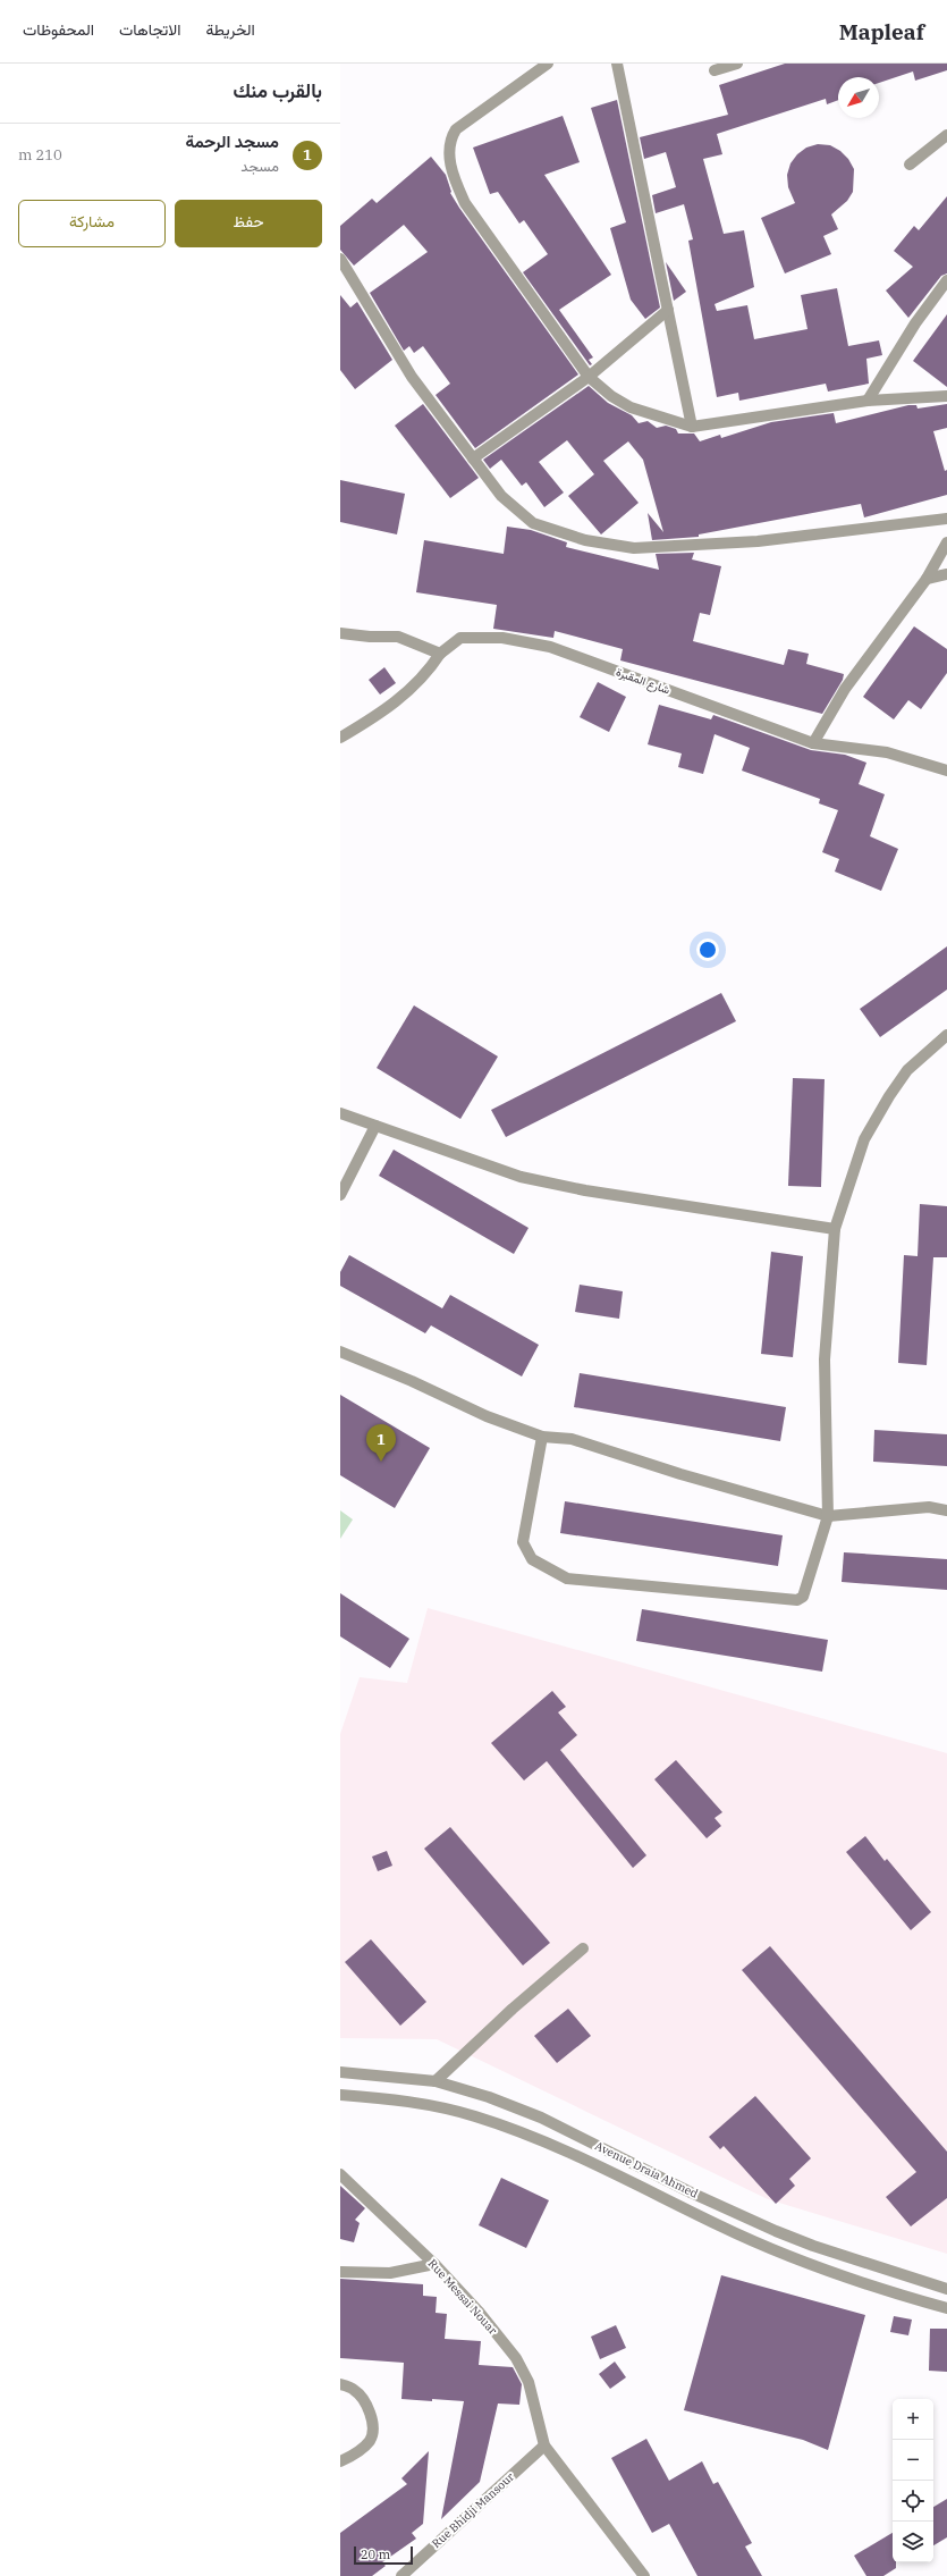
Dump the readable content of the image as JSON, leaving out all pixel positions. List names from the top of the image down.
{
  "streets": {
    "street": [
      "شارع المقبرة",
      "Avenue Draia Ahmed",
      "Rue Messai Nouar",
      "Rue Bhidji Mansour"
    ]
  },
  "crossings": [
    ["Rue Messai Nouar", "Rue Bhidji Mansour"]
  ],
  "scale_bar": "20 m",
  "north": "bottom left",
  "page": {
    "header": "Mapleaf",
    "nav": ["الخريطة", "الاتجاهات", "المحفوظات"],
    "heading": "بالقرب منك",
    "list": [
      {
        "mark": "1",
        "name": "مسجد الرحمة",
        "note": "مسجد",
        "value": "210 m"
      }
    ],
    "buttons": ["حفظ", "مشاركة"],
    "pins": "1",
    "map_buttons": ["+", "−"],
    "scale": "20 m"
  }
}
